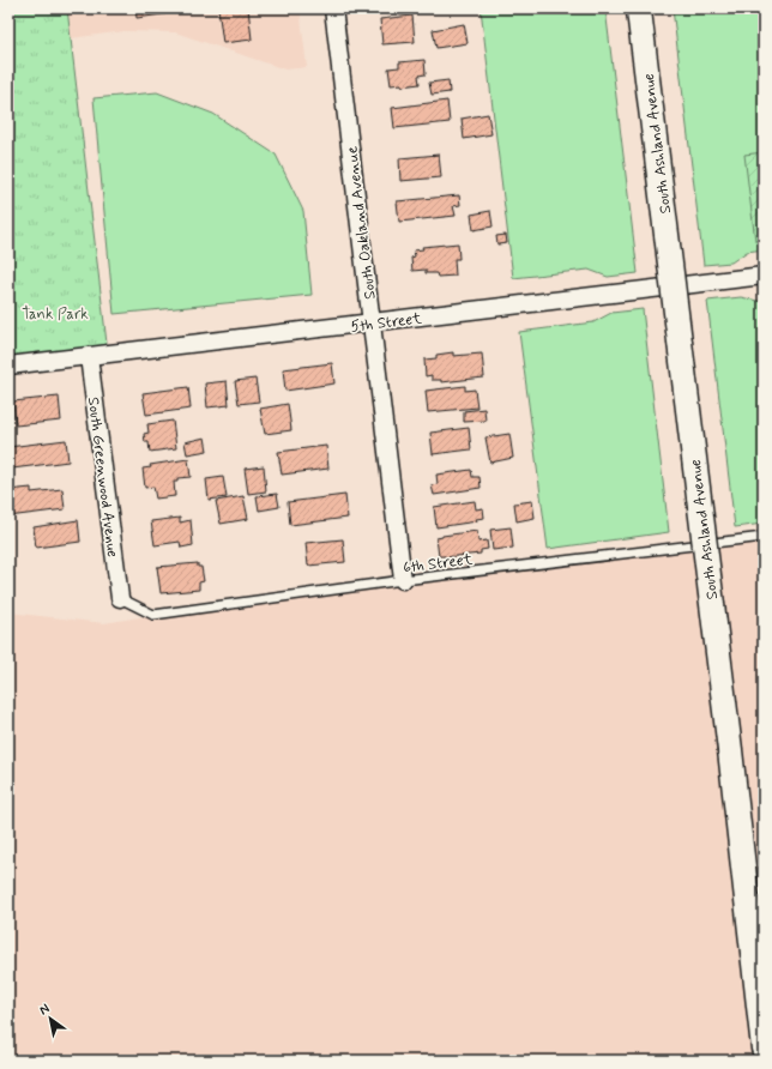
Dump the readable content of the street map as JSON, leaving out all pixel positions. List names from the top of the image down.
{
  "streets": {
    "main road": ["South Ashland Avenue"],
    "street": ["South Oakland Avenue", "5th Street", "South Greenwood Avenue"],
    "lane": ["6th Street"]
  },
  "crossings": [
    ["South Oakland Avenue", "5th Street"],
    ["South Oakland Avenue", "6th Street"],
    ["5th Street", "South Greenwood Avenue"],
    ["South Greenwood Avenue", "6th Street"]
  ],
  "parks": ["Tank Park"],
  "north": "top left"
}
